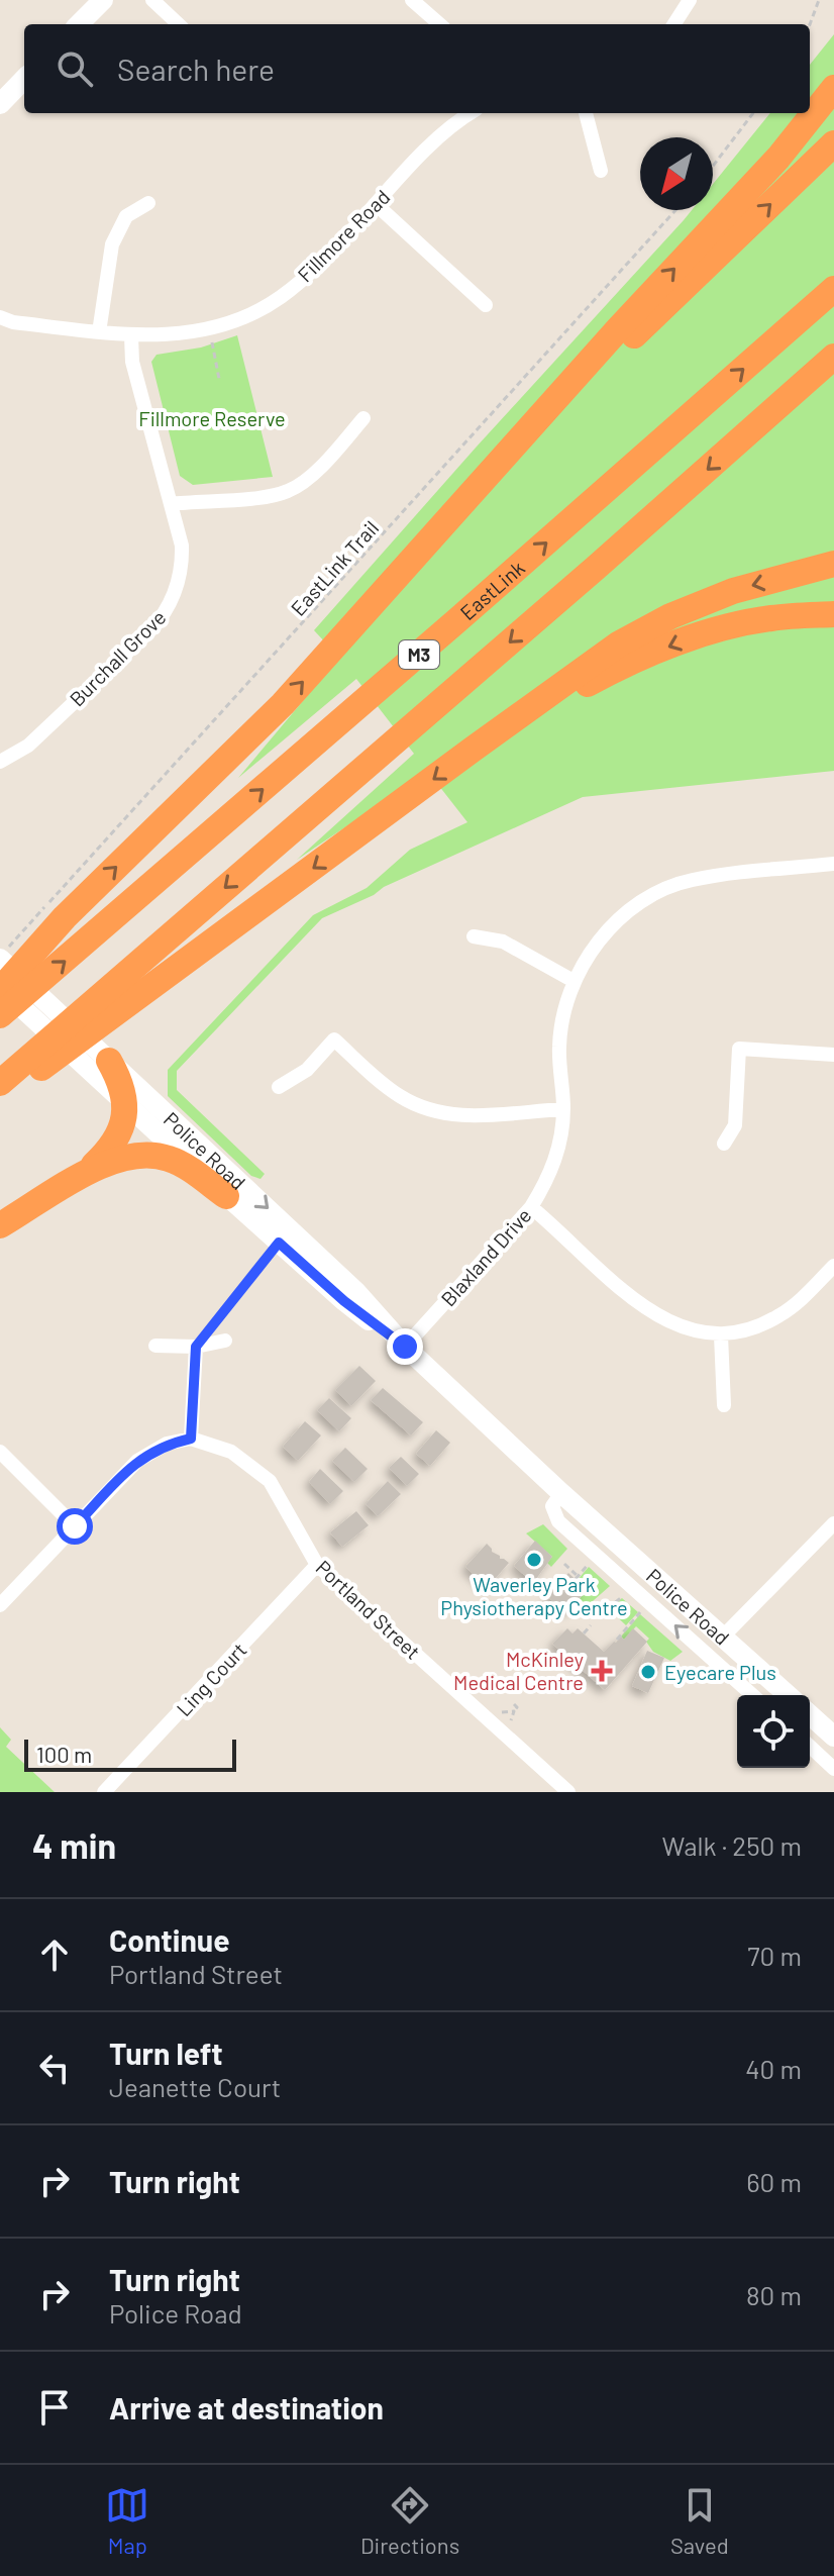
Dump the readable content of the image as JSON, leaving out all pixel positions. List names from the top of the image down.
{
  "streets": {
    "highway": ["EastLink", "M3"],
    "main road": ["Police Road"],
    "street": [
      "Fillmore Road",
      "Burchall Grove",
      "Blaxland Drive",
      "Portland Street",
      "Ling Court"
    ],
    "path": ["EastLink Trail"]
  },
  "crossings": [
    ["Fillmore Road", "Burchall Grove"],
    ["EastLink Trail", "Police Road"],
    ["Police Road", "Blaxland Drive"],
    ["Portland Street", "Ling Court"]
  ],
  "parks": ["Fillmore Reserve"],
  "places": {
    "other": ["Waverley Park Physiotherapy Centre", "Eyecare Plus"],
    "health": ["McKinley Medical Centre"]
  },
  "scale_bar": "100 m",
  "north": "bottom left",
  "page": {
    "search": "Search here",
    "scale": "100 m",
    "heading": ["4 min", "Walk · 250 m"],
    "list": [
      ["Continue", "Portland Street", "70 m"],
      ["Turn left", "Jeanette Court", "40 m"],
      ["Turn right", "60 m"],
      ["Turn right", "Police Road", "80 m"],
      "Arrive at destination"
    ],
    "nav": ["Map", "Directions", "Saved"]
  }
}
